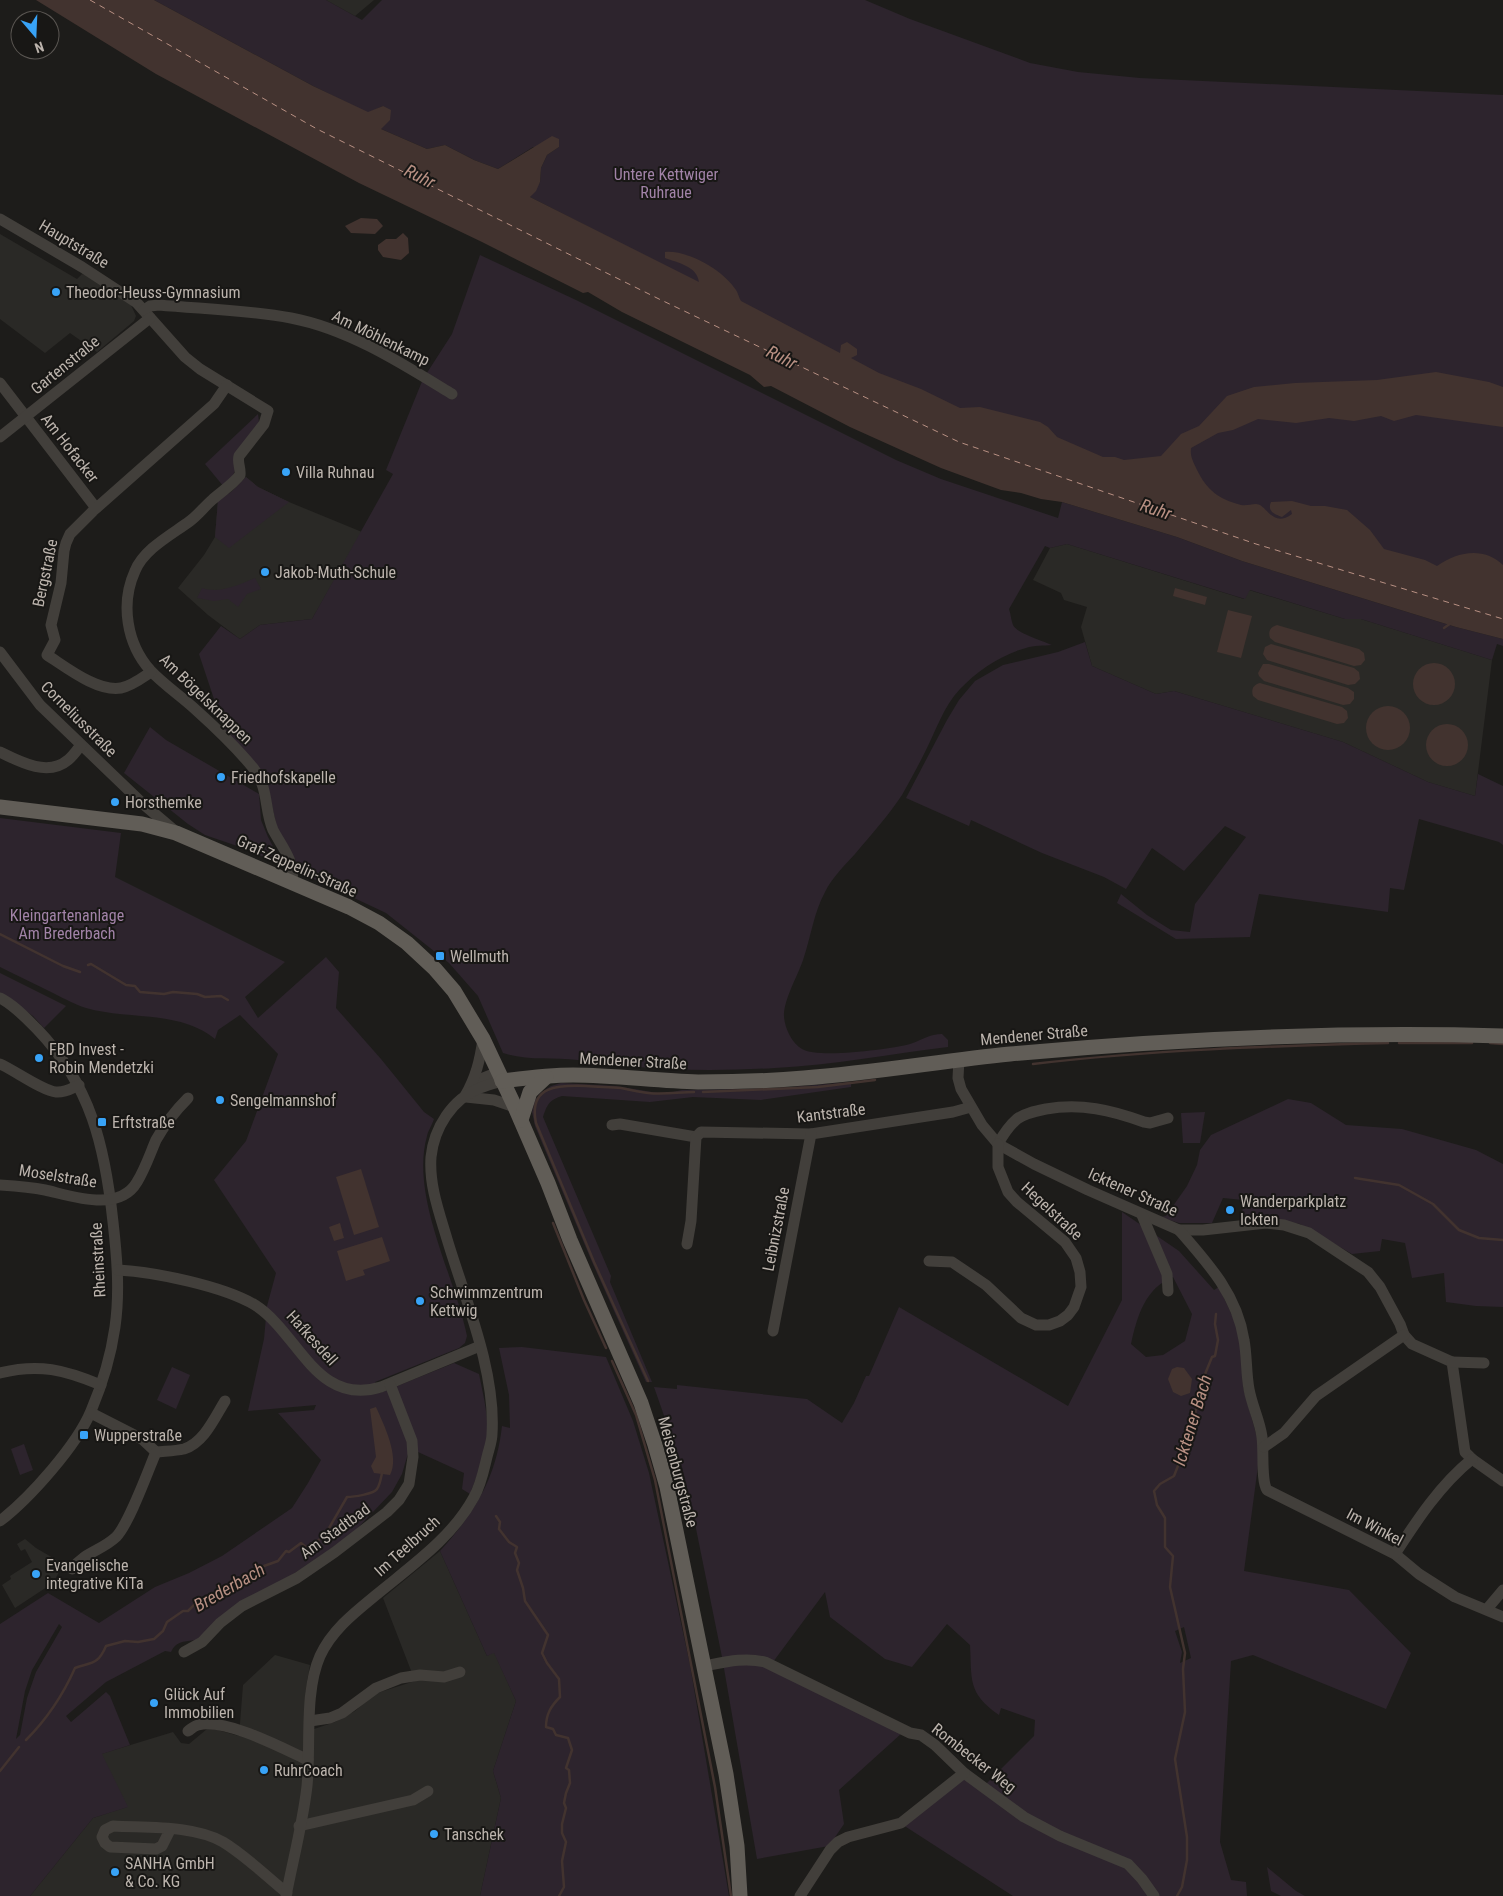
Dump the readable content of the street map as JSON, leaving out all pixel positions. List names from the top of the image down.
{
  "streets": {
    "main road": ["Graf-Zeppelin-Straße", "Mendener Straße", "Meisenburgstraße"],
    "street": [
      "Hauptstraße",
      "Am Möhlenkamp",
      "Gartenstraße",
      "Am Hofacker",
      "Bergstraße",
      "Am Bögelsknappen",
      "Corneliusstraße",
      "Kantstraße",
      "Moselstraße",
      "Icktener Straße",
      "Hegelstraße",
      "Leibnizstraße",
      "Rheinstraße",
      "Hafkesdell",
      "Im Winkel",
      "Am Stadtbad",
      "Im Teelbruch",
      "Rombecker Weg"
    ]
  },
  "crossings": [
    ["Hauptstraße", "Am Möhlenkamp"],
    ["Hauptstraße", "Gartenstraße"],
    ["Hauptstraße", "Bergstraße"],
    ["Hauptstraße", "Am Bögelsknappen"],
    ["Am Möhlenkamp", "Gartenstraße"],
    ["Gartenstraße", "Am Hofacker"],
    ["Am Hofacker", "Bergstraße"],
    ["Bergstraße", "Am Bögelsknappen"],
    ["Am Bögelsknappen", "Graf-Zeppelin-Straße"],
    ["Corneliusstraße", "Graf-Zeppelin-Straße"],
    ["Graf-Zeppelin-Straße", "Mendener Straße"],
    ["Graf-Zeppelin-Straße", "Meisenburgstraße"],
    ["Graf-Zeppelin-Straße", "Im Teelbruch"],
    ["Mendener Straße", "Icktener Straße"],
    ["Mendener Straße", "Meisenburgstraße"],
    ["Mendener Straße", "Im Teelbruch"],
    ["Kantstraße", "Icktener Straße"],
    ["Kantstraße", "Leibnizstraße"],
    ["Moselstraße", "Rheinstraße"],
    ["Icktener Straße", "Hegelstraße"],
    ["Rheinstraße", "Hafkesdell"],
    ["Hafkesdell", "Am Stadtbad"],
    ["Hafkesdell", "Im Teelbruch"],
    ["Meisenburgstraße", "Im Teelbruch"],
    ["Meisenburgstraße", "Rombecker Weg"]
  ],
  "water": ["Ruhr", "Icktener Bach", "Brederbach"],
  "parks": ["Untere Kettwiger Ruhraue", "Kleingartenanlage Am Brederbach"],
  "places": {
    "other": [
      "Theodor-Heuss-Gymnasium",
      "Villa Ruhnau",
      "Jakob-Muth-Schule",
      "Friedhofskapelle",
      "Horsthemke",
      "FBD Invest - Robin Mendetzki",
      "Sengelmannshof",
      "Wanderparkplatz Ickten",
      "Schwimmzentrum Kettwig",
      "Evangelische integrative KiTa",
      "Glück Auf Immobilien",
      "RuhrCoach",
      "Tanschek",
      "SANHA GmbH & Co. KG"
    ],
    "transit": ["Wellmuth", "Erftstraße", "Wupperstraße"]
  },
  "north": "bottom"
}
